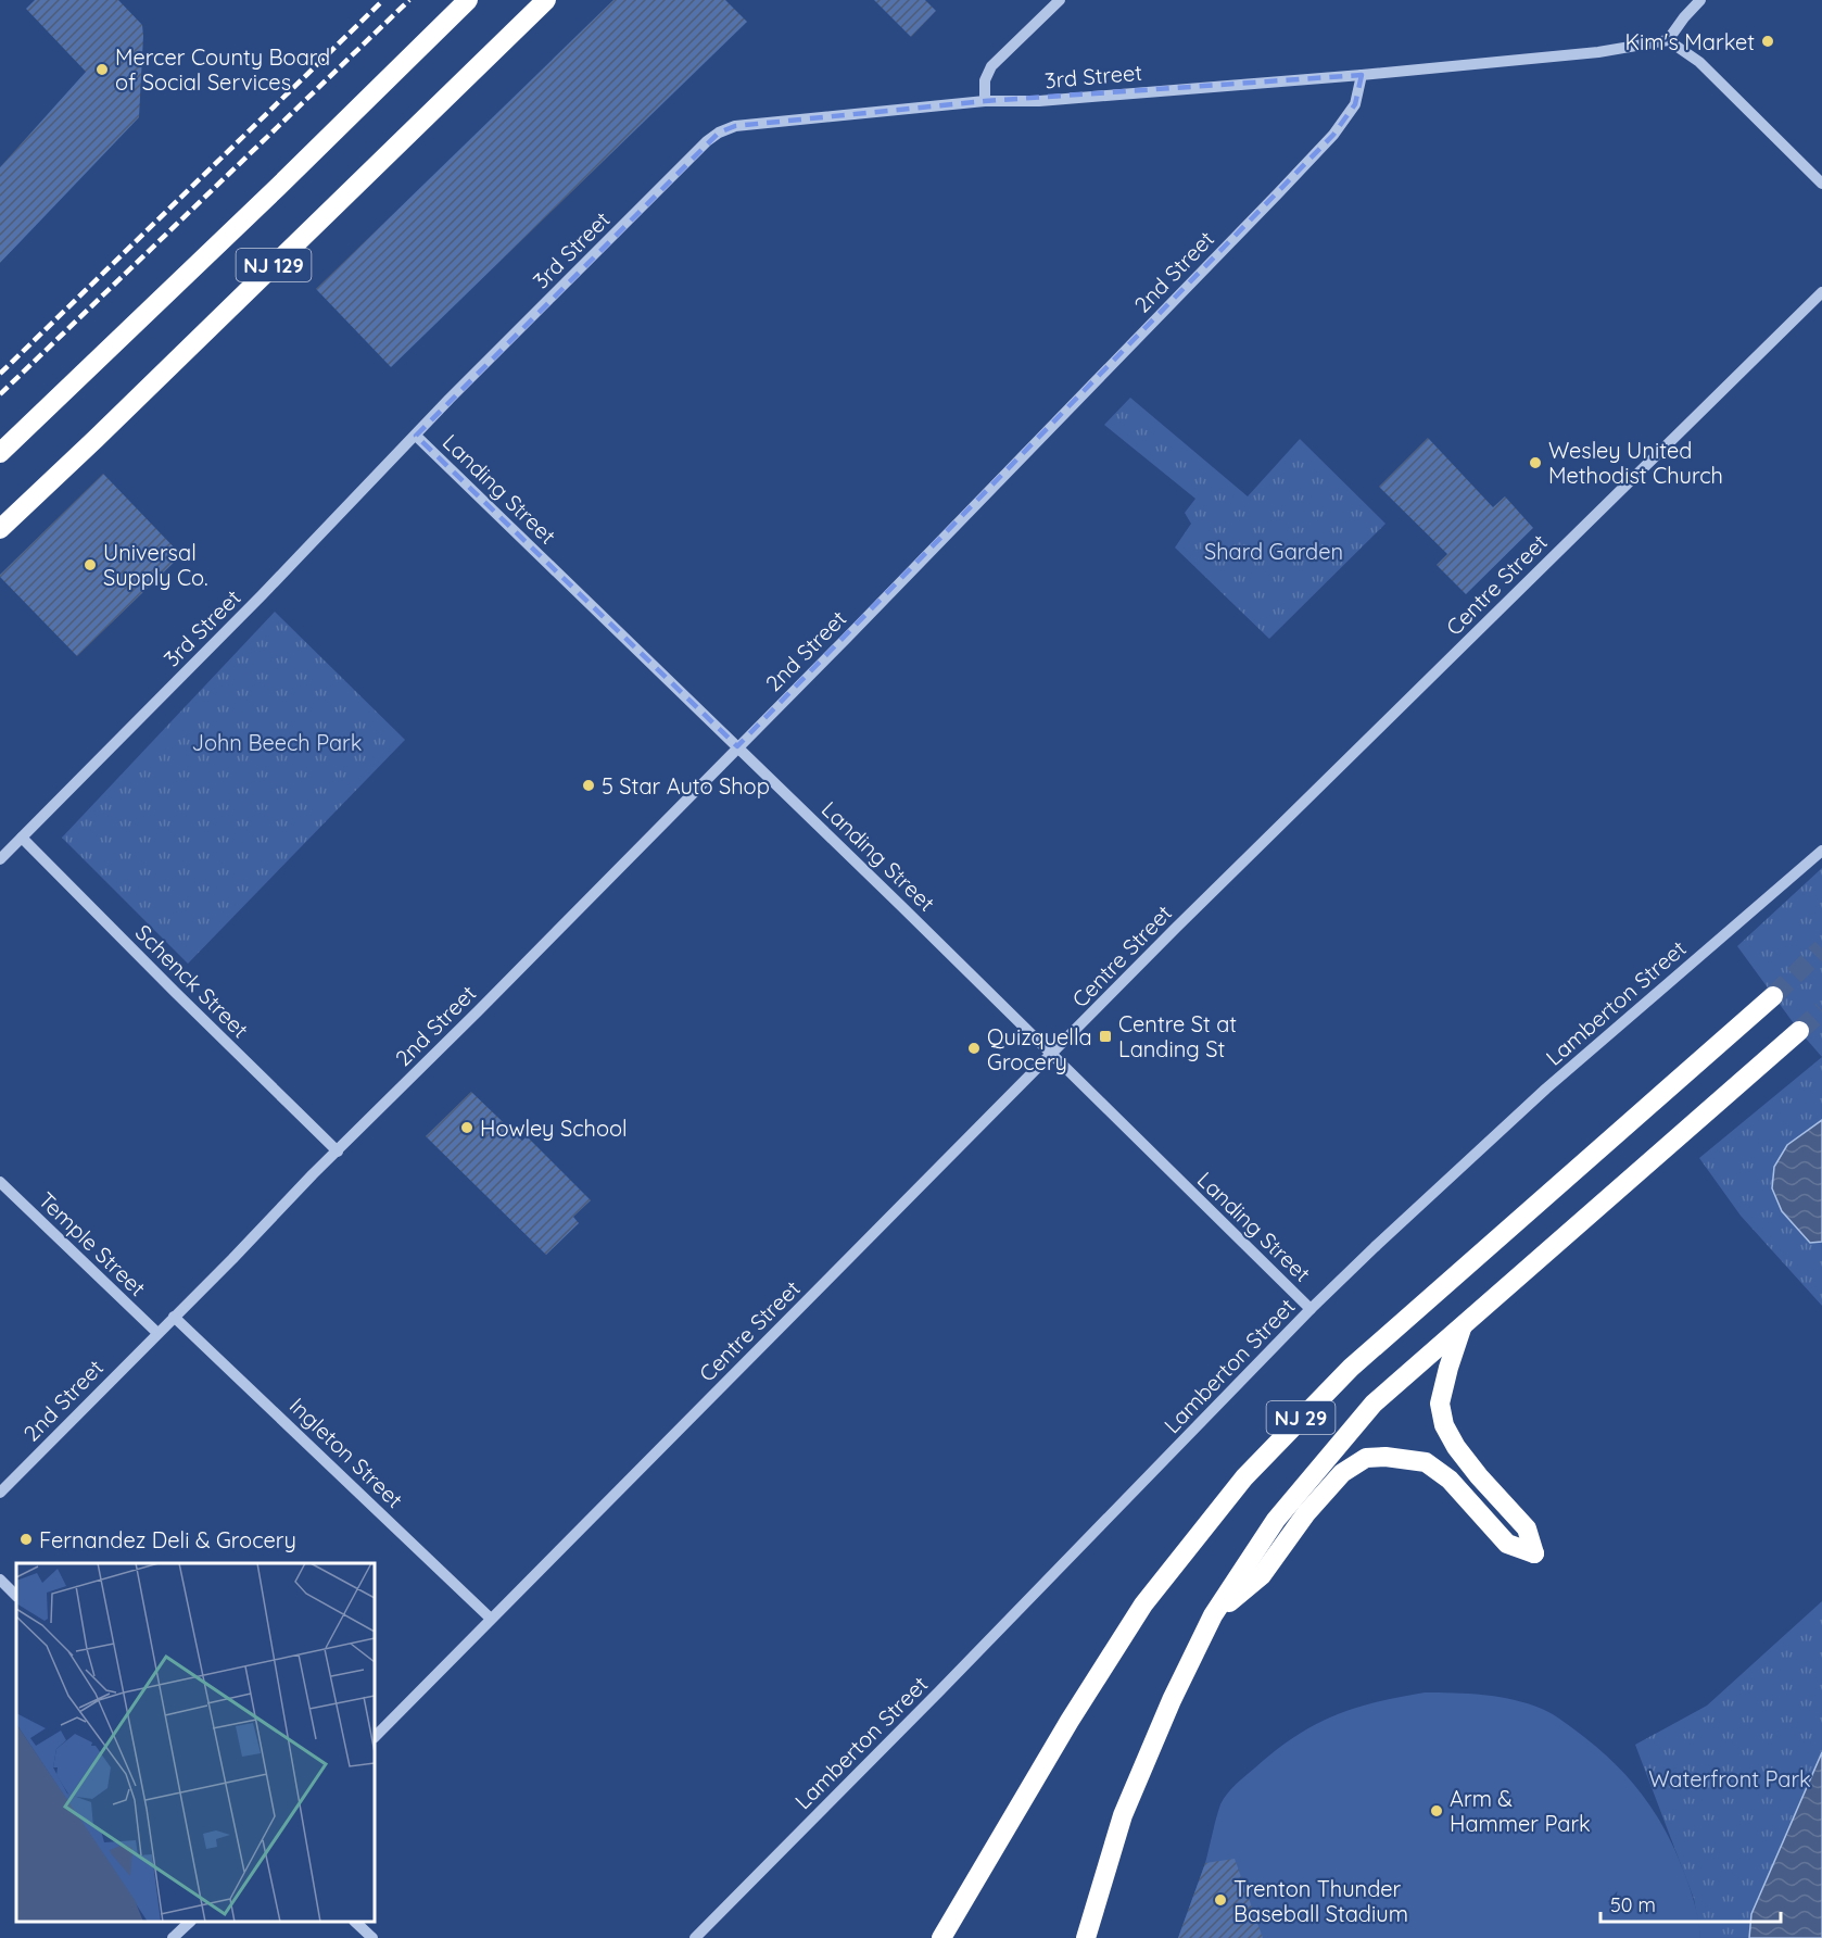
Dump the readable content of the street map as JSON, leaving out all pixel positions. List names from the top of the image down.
{
  "streets": {
    "highway": ["NJ 129", "NJ 29"],
    "street": [
      "3rd Street",
      "2nd Street",
      "Landing Street",
      "Centre Street",
      "Schenck Street",
      "Lamberton Street",
      "Temple Street",
      "Ingleton Street"
    ]
  },
  "crossings": [
    ["3rd Street", "2nd Street"],
    ["3rd Street", "Landing Street"],
    ["3rd Street", "Schenck Street"],
    ["2nd Street", "Landing Street"],
    ["2nd Street", "Schenck Street"],
    ["2nd Street", "Temple Street"],
    ["2nd Street", "Ingleton Street"],
    ["Landing Street", "Centre Street"],
    ["Landing Street", "Lamberton Street"],
    ["Centre Street", "Ingleton Street"]
  ],
  "parks": ["Shard Garden", "John Beech Park", "Waterfront Park"],
  "places": {
    "other": [
      "Kim's Market",
      "Mercer County Board of Social Services",
      "Wesley United Methodist Church",
      "Universal Supply Co.",
      "5 Star Auto Shop",
      "Quizquella Grocery",
      "Howley School",
      "Fernandez Deli & Grocery",
      "Arm & Hammer Park",
      "Trenton Thunder Baseball Stadium"
    ],
    "transit": ["Centre St at Landing St"]
  },
  "scale_bar": "50 m"
}
